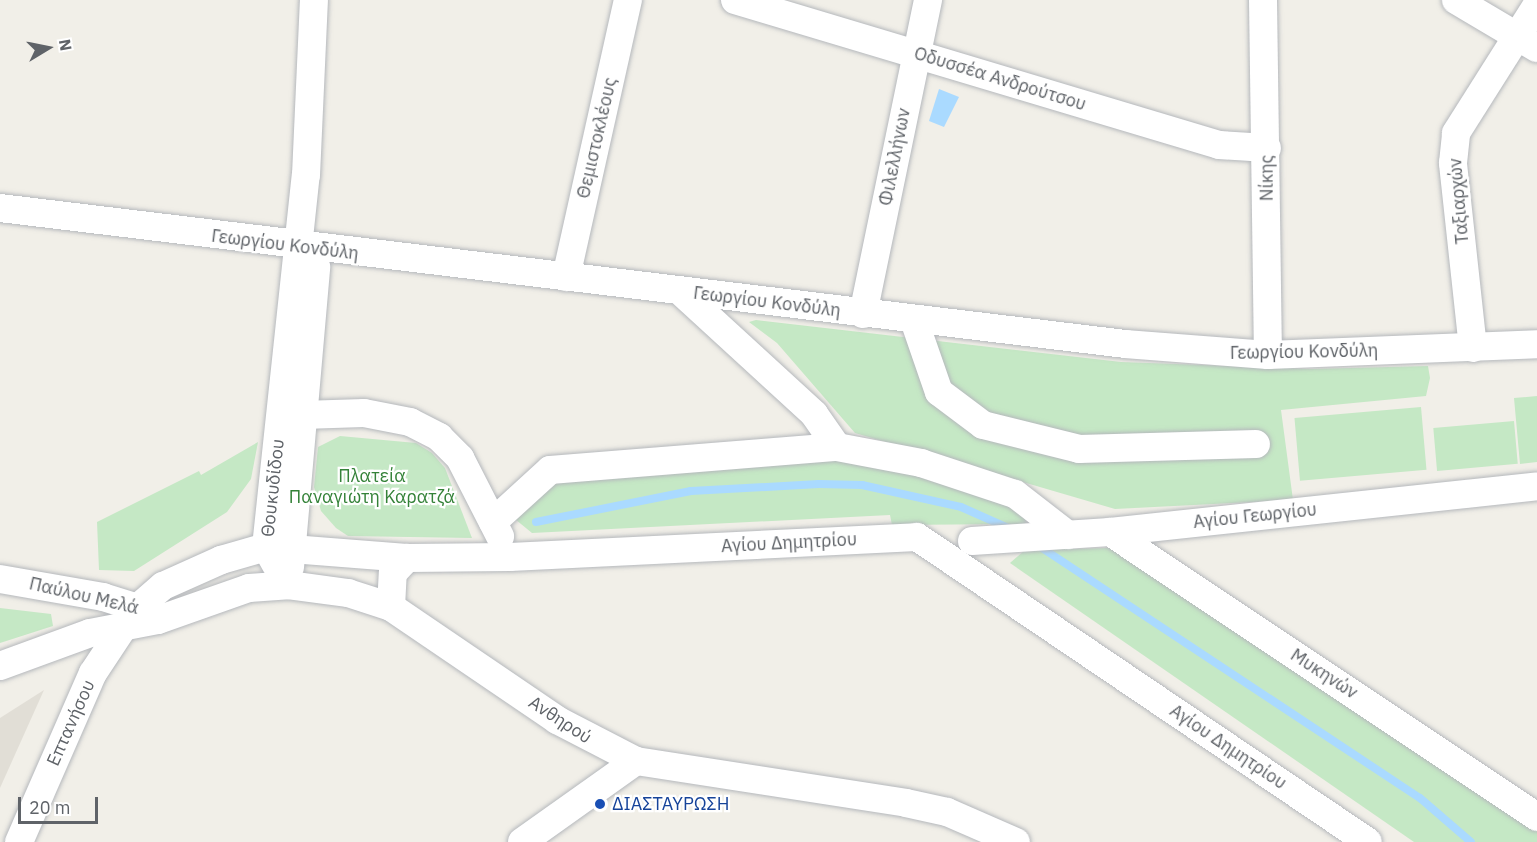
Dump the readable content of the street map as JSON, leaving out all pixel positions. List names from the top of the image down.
{
  "streets": {
    "street": [
      "Οδυσσέα Ανδρούτσου",
      "Θεμιστοκλέους",
      "Φιλελλήνων",
      "Νίκης",
      "Ταξιαρχών",
      "Γεωργίου Κονδύλη",
      "Θουκυδίδου",
      "Αγίου Γεωργίου",
      "Αγίου Δημητρίου",
      "Παύλου Μελά",
      "Μυκηνών",
      "Ανθηρού",
      "Επτανήσου"
    ]
  },
  "crossings": [
    ["Οδυσσέα Ανδρούτσου", "Φιλελλήνων"],
    ["Οδυσσέα Ανδρούτσου", "Νίκης"],
    ["Θεμιστοκλέους", "Γεωργίου Κονδύλη"],
    ["Φιλελλήνων", "Γεωργίου Κονδύλη"],
    ["Νίκης", "Γεωργίου Κονδύλη"],
    ["Ταξιαρχών", "Γεωργίου Κονδύλη"],
    ["Γεωργίου Κονδύλη", "Θουκυδίδου"],
    ["Θουκυδίδου", "Αγίου Δημητρίου"],
    ["Θουκυδίδου", "Ανθηρού"],
    ["Αγίου Γεωργίου", "Μυκηνών"],
    ["Αγίου Δημητρίου", "Παύλου Μελά"],
    ["Αγίου Δημητρίου", "Ανθηρού"],
    ["Αγίου Δημητρίου", "Επτανήσου"],
    ["Παύλου Μελά", "Ανθηρού"],
    ["Παύλου Μελά", "Επτανήσου"],
    ["Ανθηρού", "Επτανήσου"]
  ],
  "parks": ["Πλατεία Παναγιώτη Καρατζά"],
  "places": ["ΔΙΑΣΤΑΥΡΩΣΗ"],
  "scale_bar": "20 m",
  "north": "right"
}
